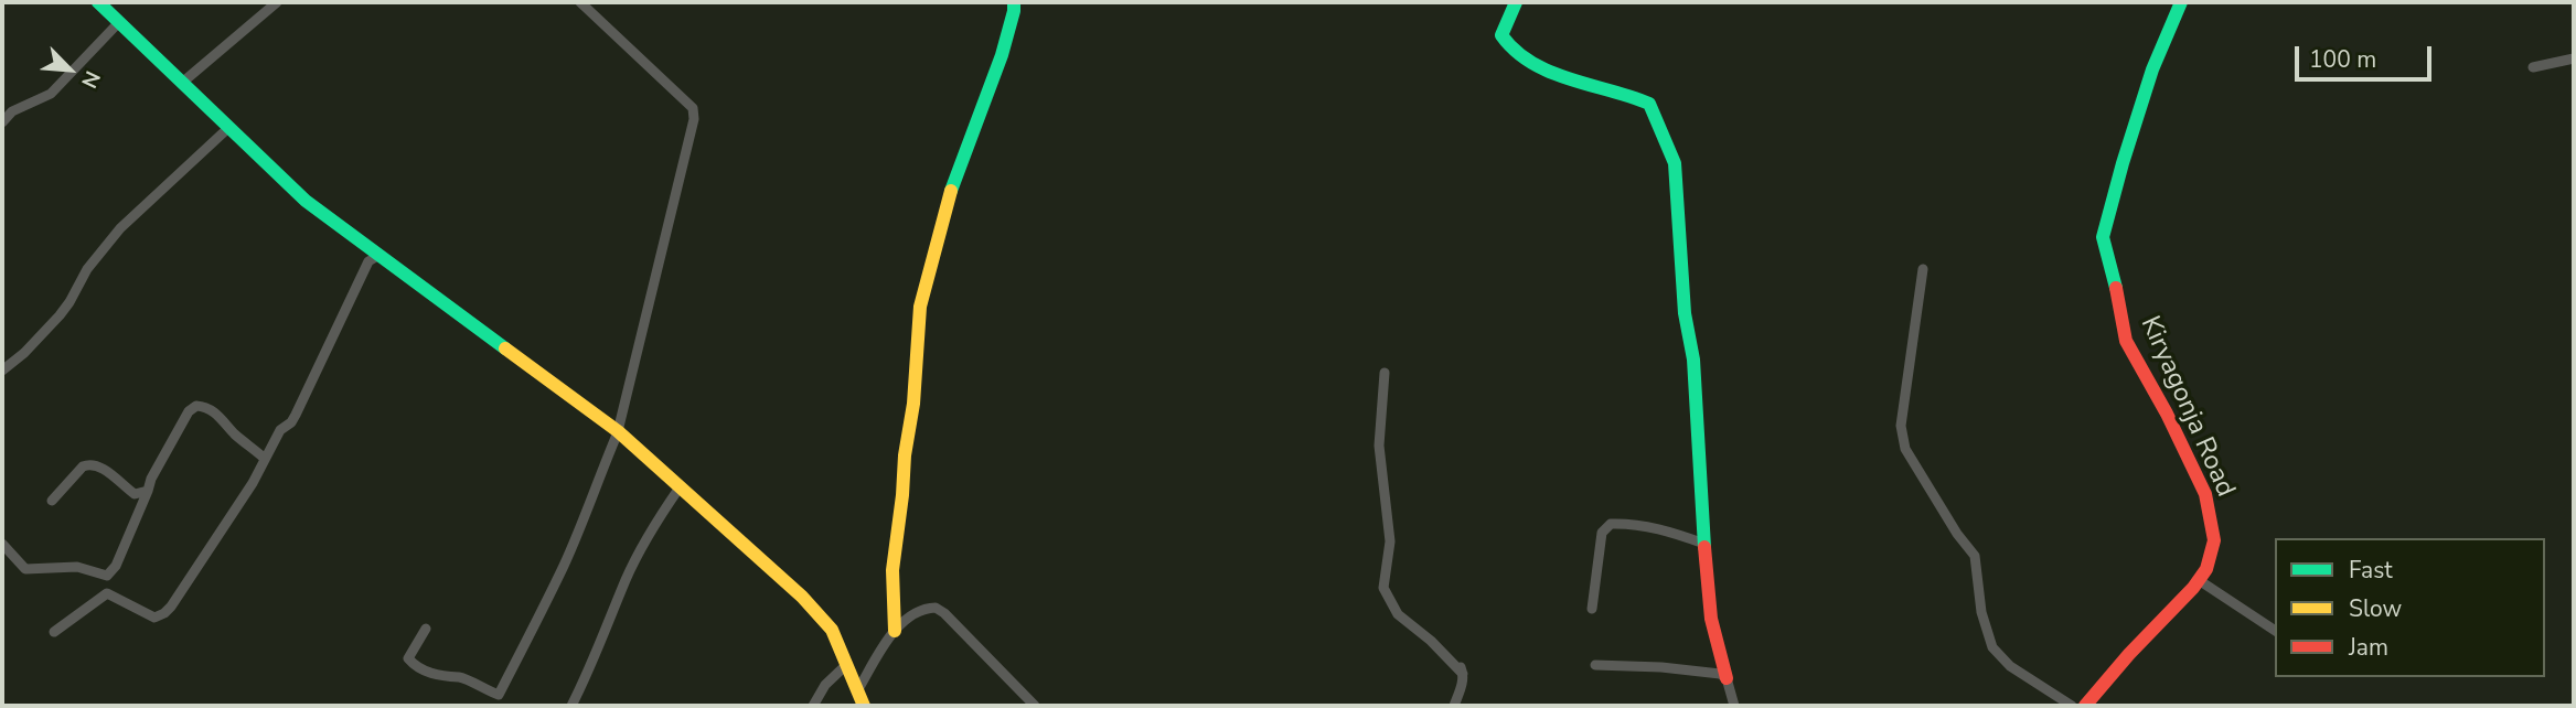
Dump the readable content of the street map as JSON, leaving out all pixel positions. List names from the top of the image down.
{
  "streets": {
    "street": ["Kiryagonja Road"]
  },
  "legend": ["Fast", "Slow", "Jam"],
  "scale_bar": "100 m",
  "north": "bottom right"
}
